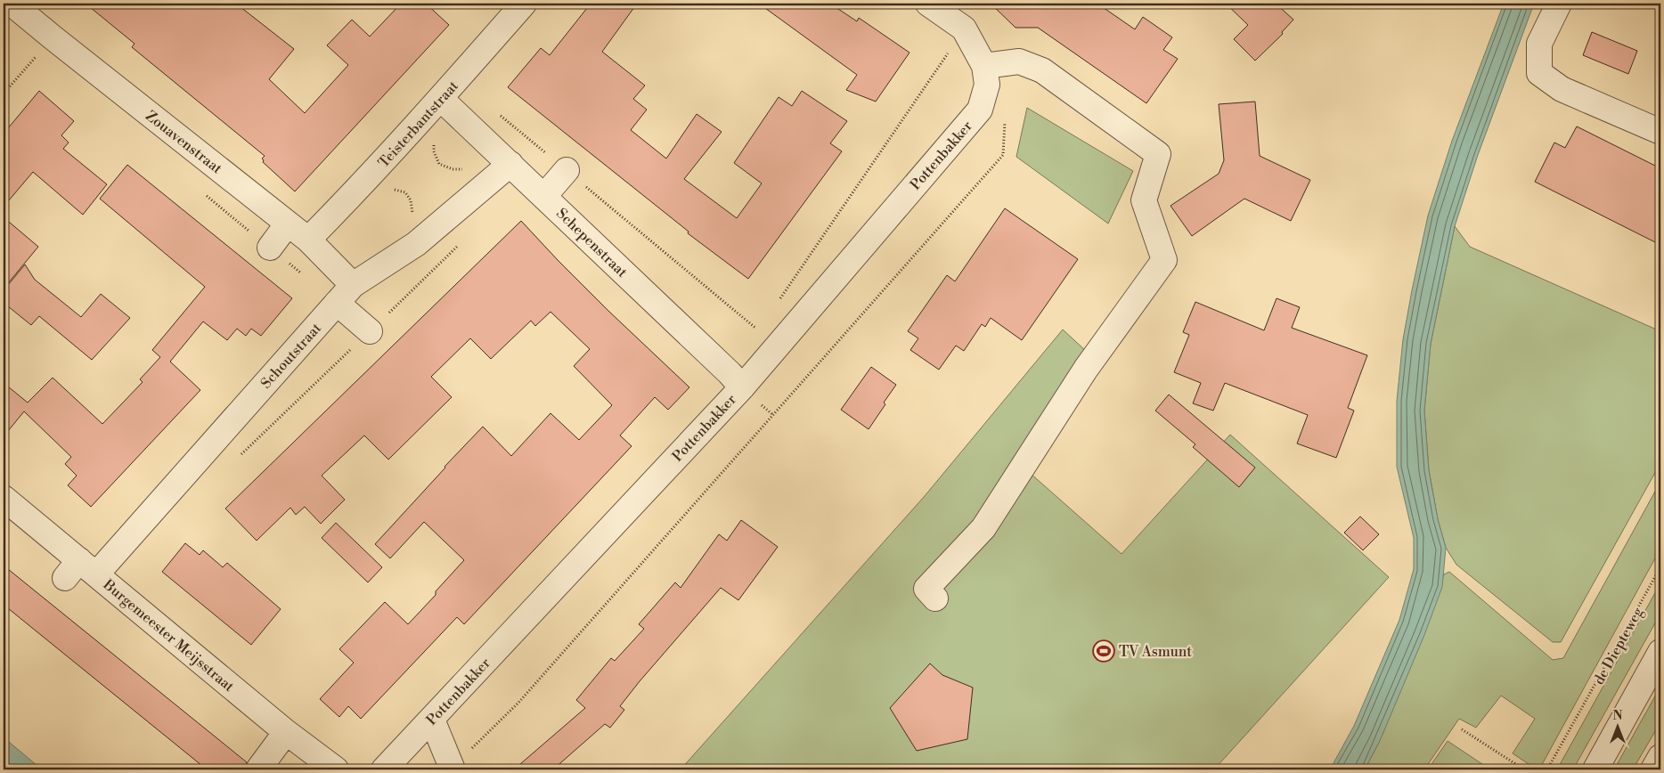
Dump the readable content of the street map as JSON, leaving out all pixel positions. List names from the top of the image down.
{
  "streets": {
    "street": [
      "Teisterbantstraat",
      "Zouavenstraat",
      "Pottenbakker",
      "Schepenstraat",
      "Schoutstraat",
      "Burgemeester Meijsstraat"
    ],
    "path": ["de Diepteweg"]
  },
  "crossings": [
    ["Teisterbantstraat", "Zouavenstraat"],
    ["Teisterbantstraat", "Schepenstraat"],
    ["Zouavenstraat", "Schoutstraat"],
    ["Pottenbakker", "Schepenstraat"],
    ["Schepenstraat", "Schoutstraat"],
    ["Schoutstraat", "Burgemeester Meijsstraat"]
  ],
  "places": {
    "sports": ["TV Asmunt"]
  },
  "north": "top"
}
